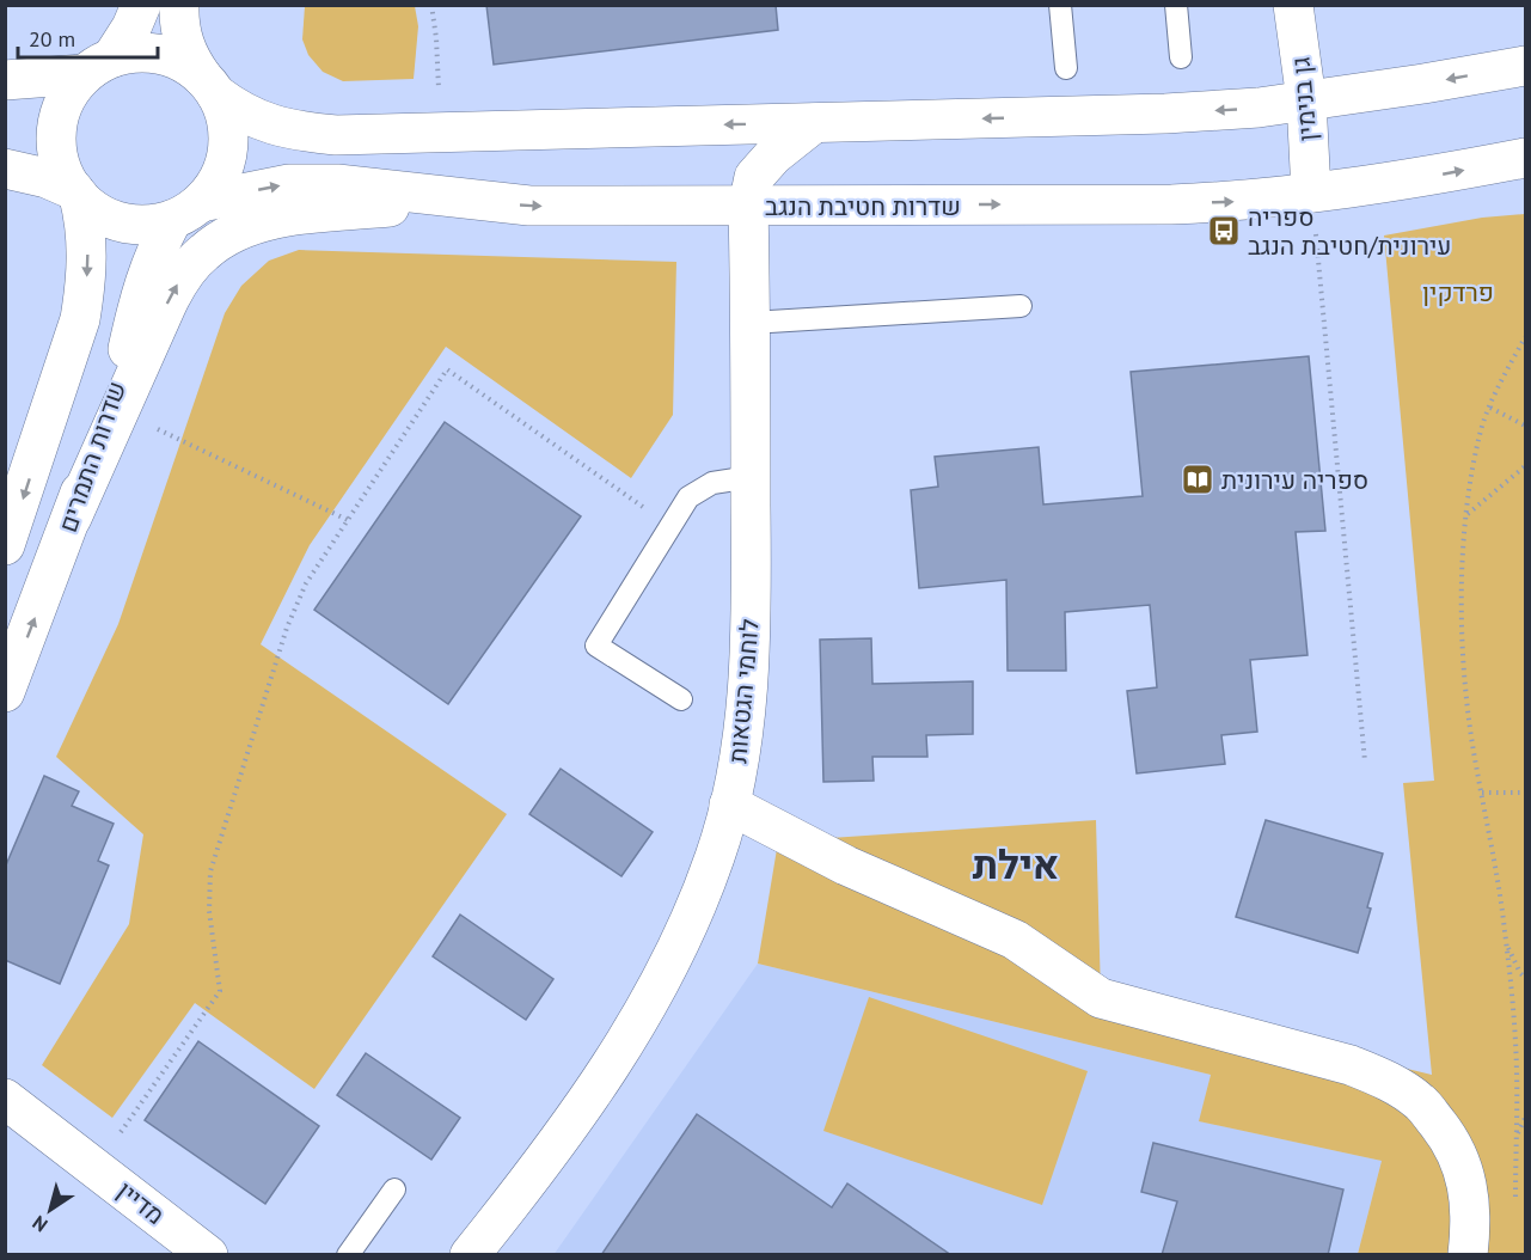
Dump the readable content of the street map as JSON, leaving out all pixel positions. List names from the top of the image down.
{
  "streets": {
    "main road": [
      "גן בנימין",
      "שדרות חטיבת הנגב",
      "שדרות התמרים",
      "לוחמי הגטאות",
      "מדיין"
    ]
  },
  "crossings": [
    ["גן בנימין", "שדרות חטיבת הנגב"],
    ["שדרות חטיבת הנגב", "שדרות התמרים"],
    ["שדרות חטיבת הנגב", "לוחמי הגטאות"]
  ],
  "districts": ["אילת"],
  "parks": ["פרדקין"],
  "places": {
    "bus stop": ["ספריה עירונית/חטיבת הנגב"],
    "library": ["ספריה עירונית"]
  },
  "scale_bar": "20 m",
  "north": "bottom left"
}
